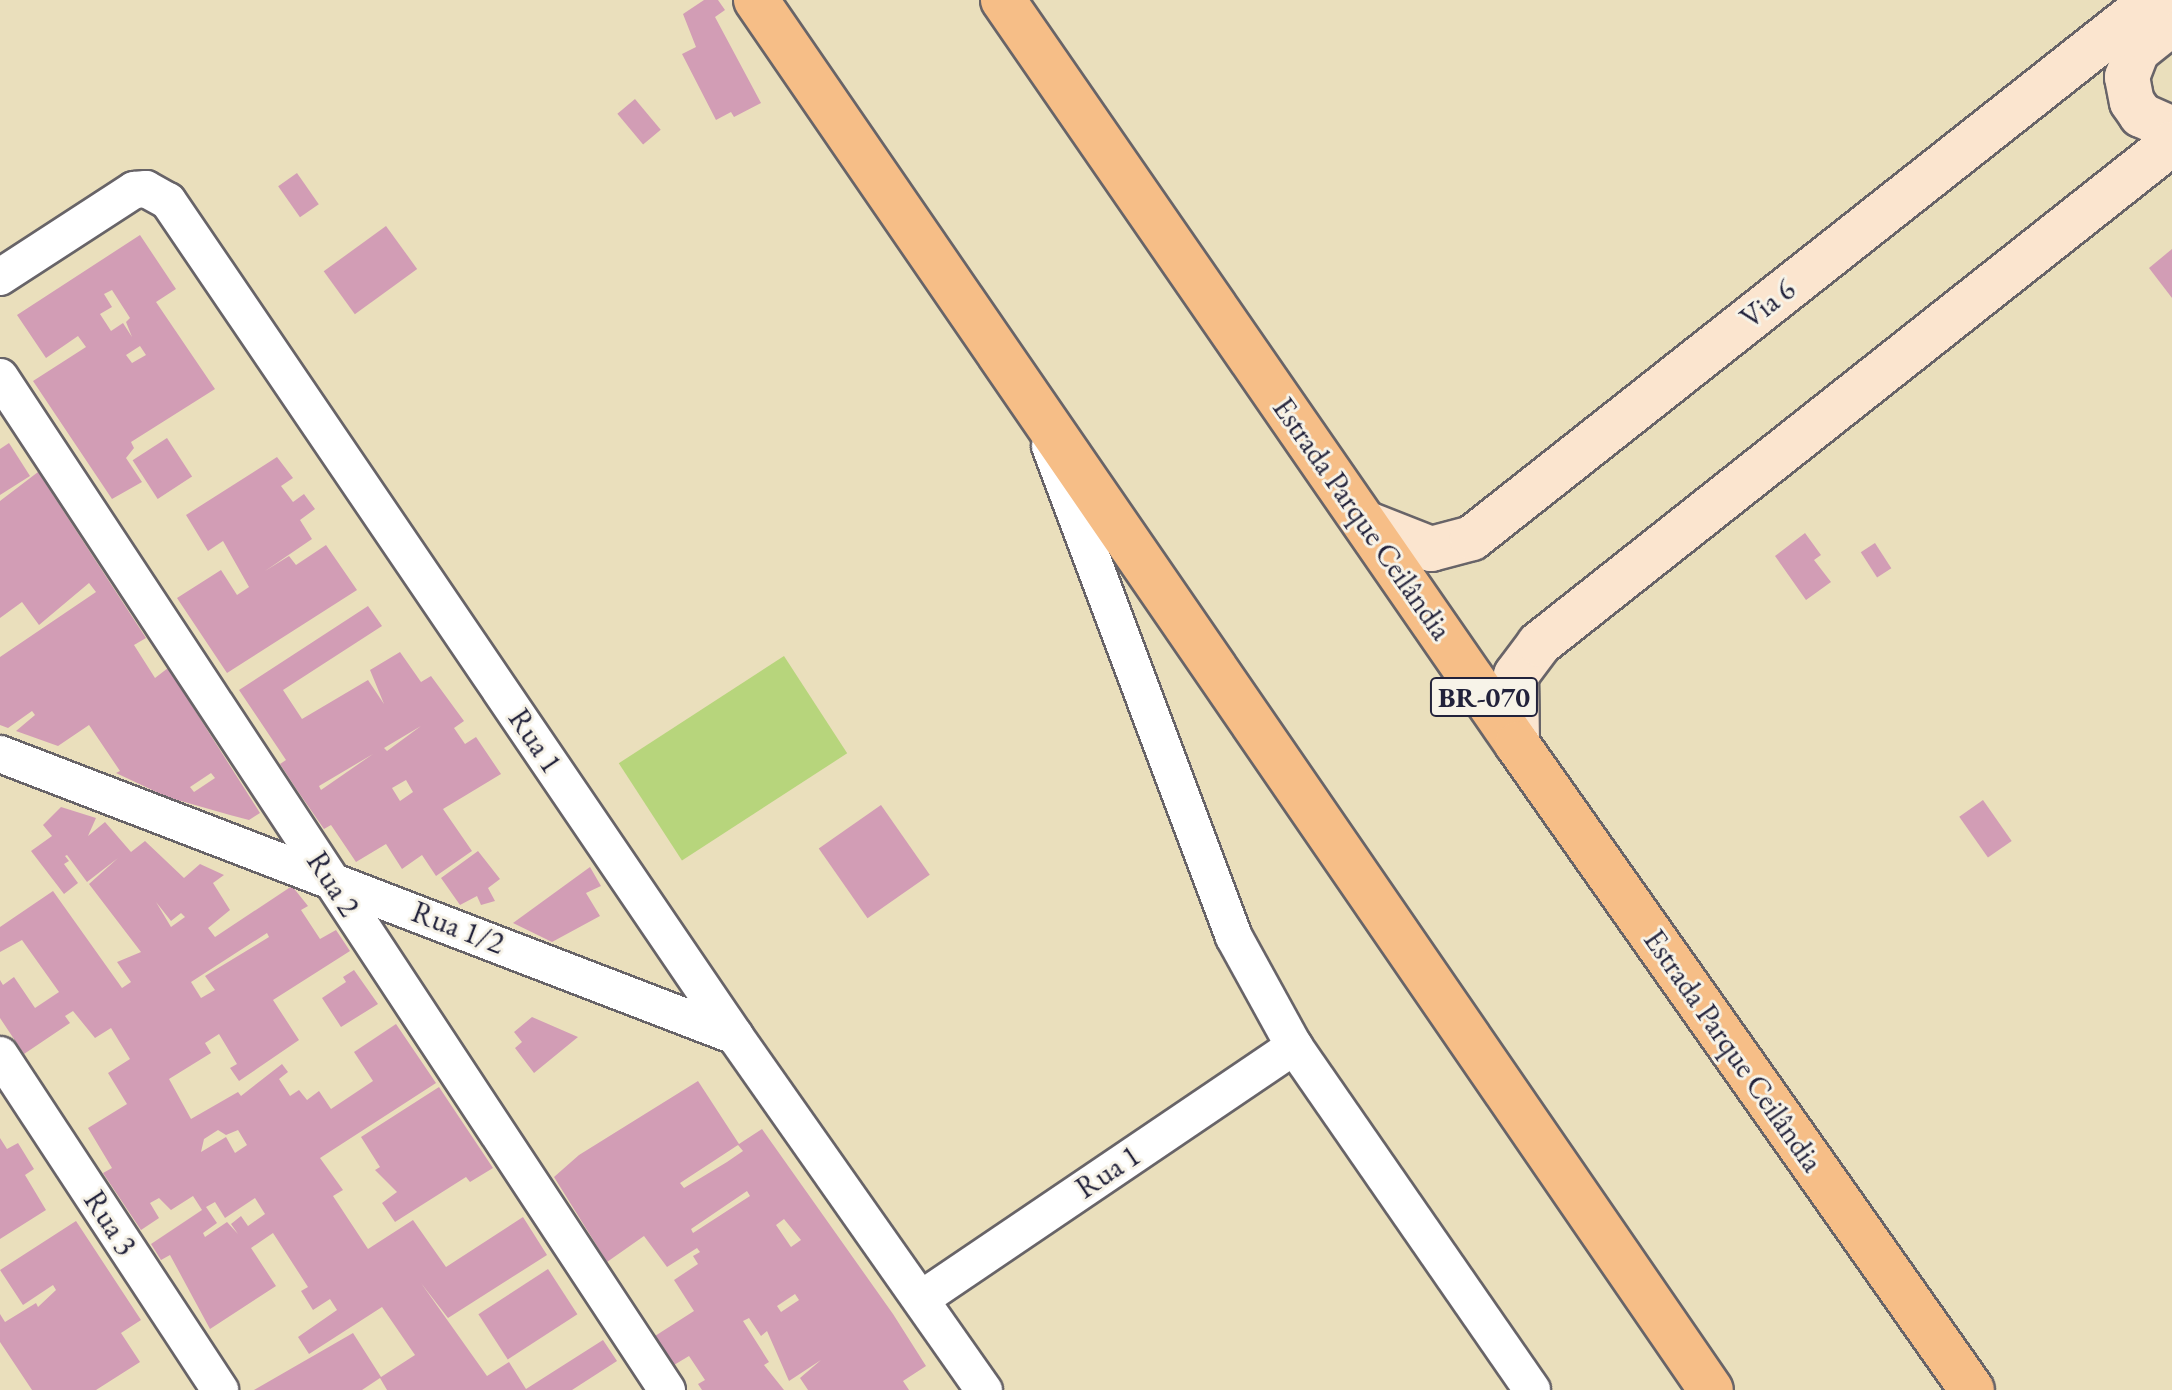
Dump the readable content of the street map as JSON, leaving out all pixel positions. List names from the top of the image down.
{
  "streets": {
    "highway": ["Estrada Parque Ceilândia", "BR-070"],
    "main road": ["Via 6"],
    "street": [
      "Rua 1",
      "Rua 2",
      "Rua 1/2",
      "Rua 3"
    ]
  },
  "crossings": [
    ["Via 6", "Estrada Parque Ceilândia"],
    ["Rua 1", "Rua 1/2"],
    ["Rua 2", "Rua 1/2"]
  ]
}
